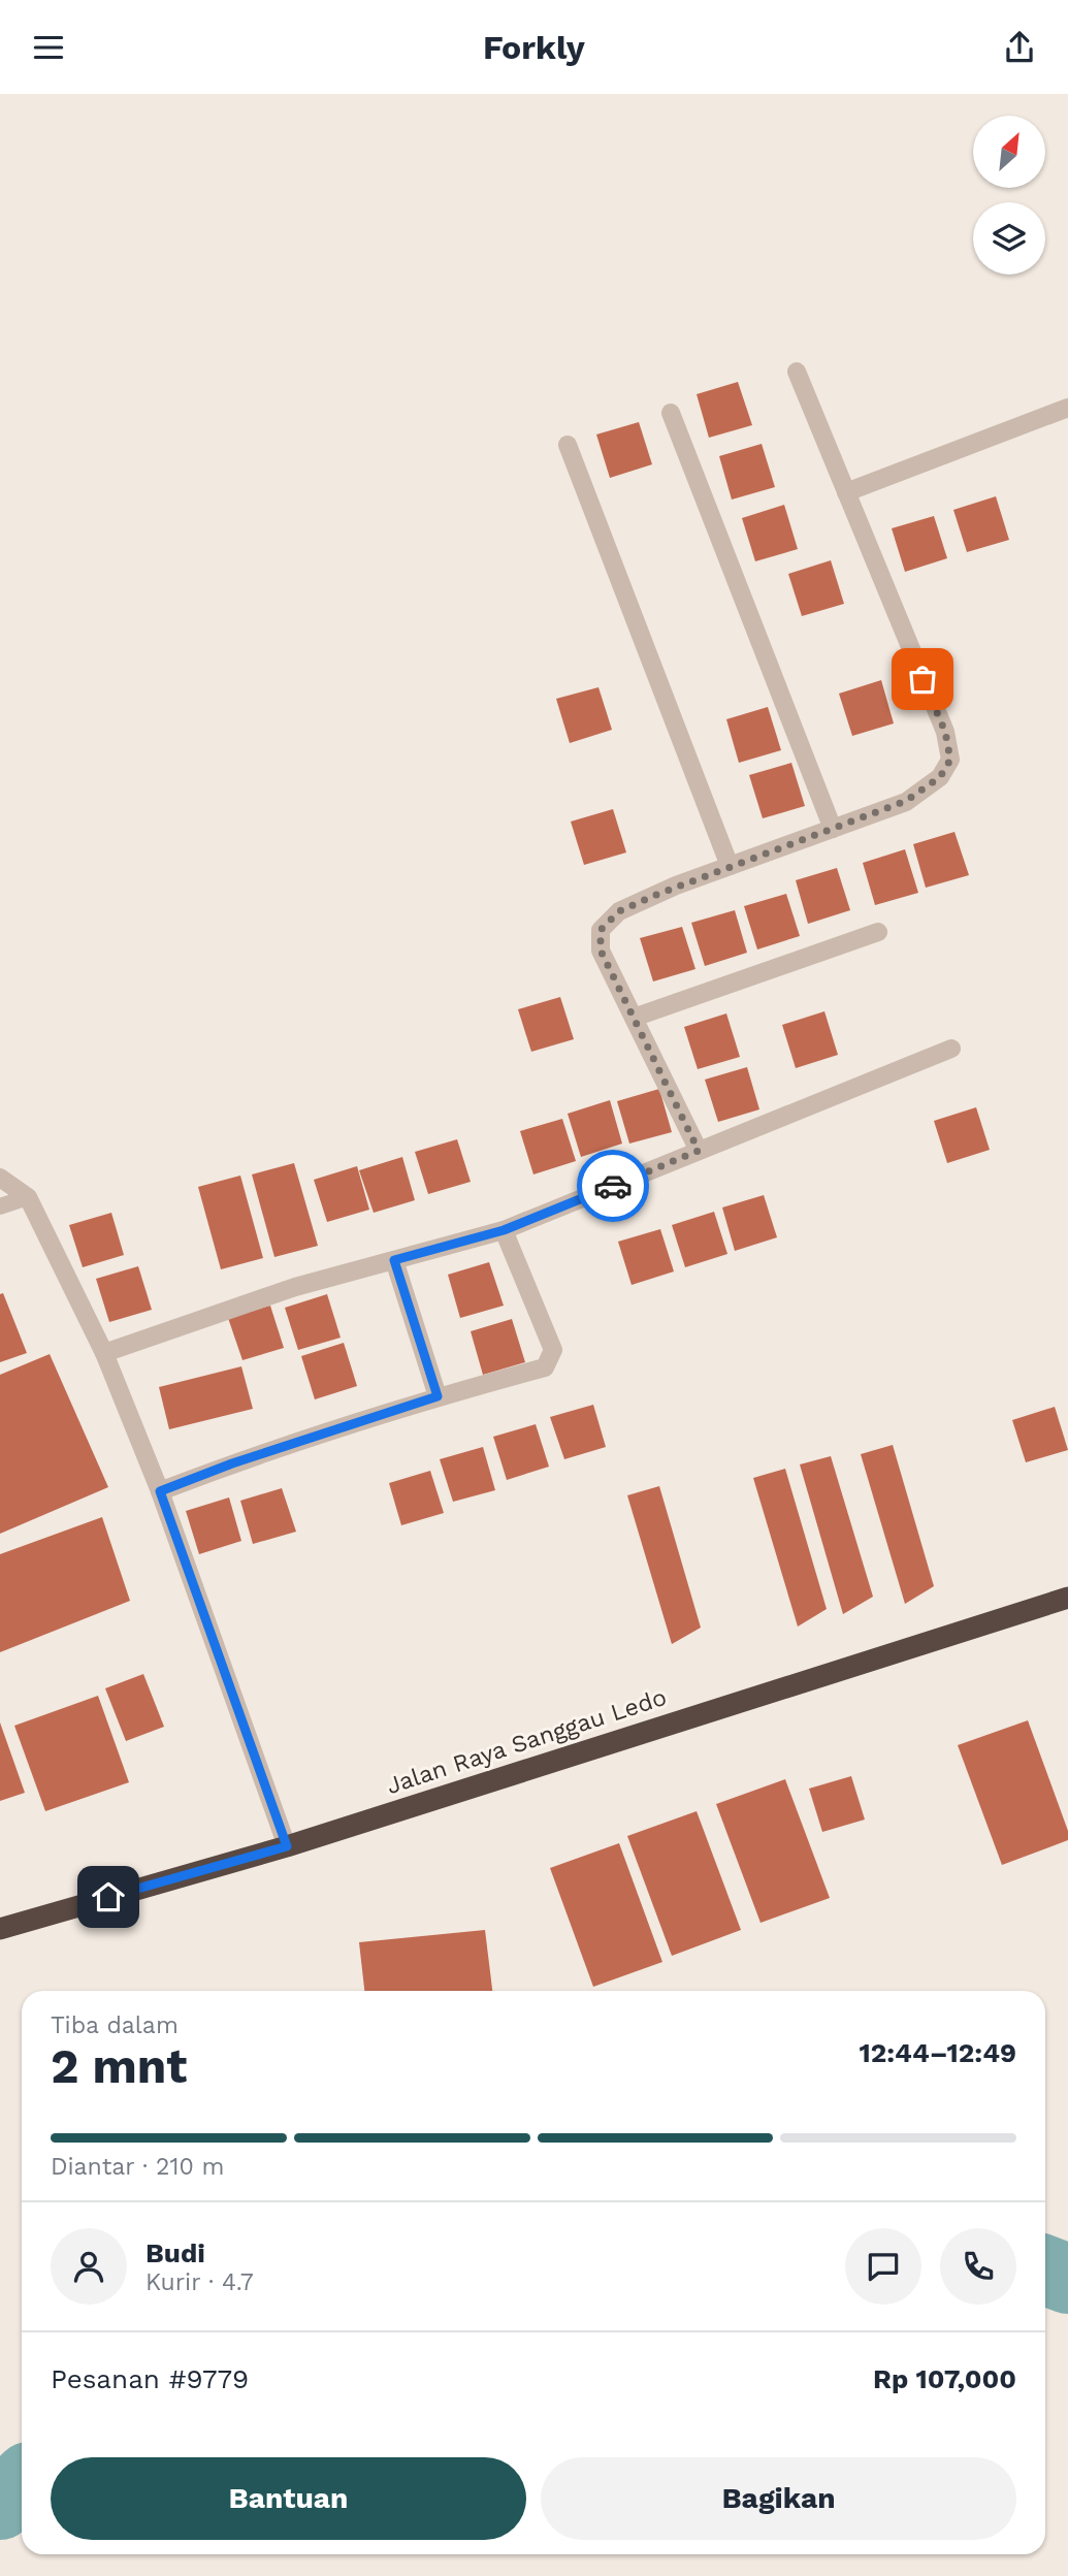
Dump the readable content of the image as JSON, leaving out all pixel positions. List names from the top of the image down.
{
  "streets": {
    "highway": ["Jalan Raya Sanggau Ledo"]
  },
  "north": "top right",
  "page": {
    "header": "Forkly",
    "heading": ["2 mnt", "Tiba dalam", "12:44–12:49"],
    "panel": [
      "Budi",
      "Kurir · 4.7",
      "Pesanan #9779",
      "Rp 107,000"
    ],
    "bar": "Diantar · 210 m",
    "buttons": ["Bantuan", "Bagikan"]
  }
}
